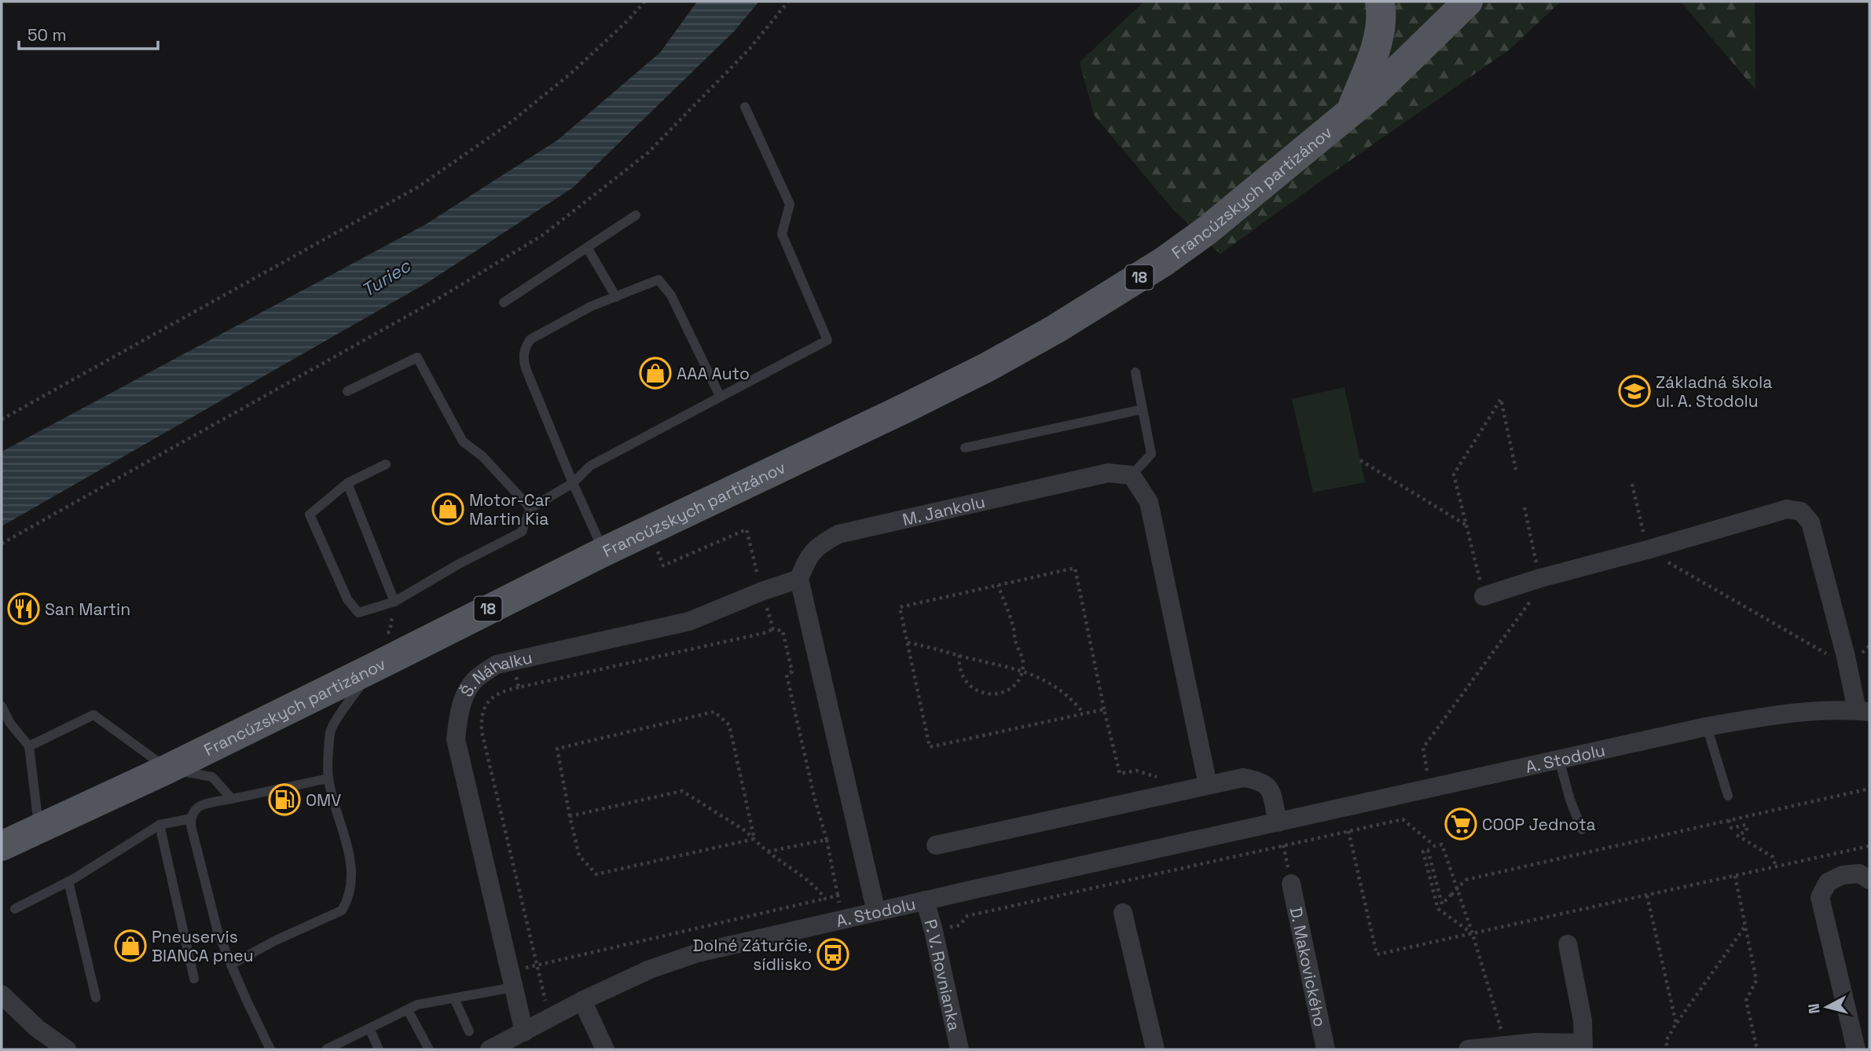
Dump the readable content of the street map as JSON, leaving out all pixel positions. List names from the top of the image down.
{
  "streets": {
    "main road": ["Francúzskych partizánov", "18"],
    "street": [
      "M. Jankolu",
      "Š. Náhalku",
      "A. Stodolu",
      "D. Makovického",
      "P. V. Rovnianka"
    ]
  },
  "crossings": [
    ["Francúzskych partizánov", "18"],
    ["M. Jankolu", "Š. Náhalku"],
    ["Š. Náhalku", "A. Stodolu"],
    ["A. Stodolu", "P. V. Rovnianka"]
  ],
  "water": ["Turiec"],
  "places": {
    "shop": ["AAA Auto", "Motor-Car Martin Kia", "Pneuservis BIANCA pneu"],
    "school or university": ["Základná škola ul. A. Stodolu"],
    "restaurant": ["San Martin"],
    "fuel station": ["OMV"],
    "supermarket": ["COOP Jednota"],
    "bus stop": ["Dolné Záturčie, sídlisko"]
  },
  "scale_bar": "50 m",
  "north": "left"
}
